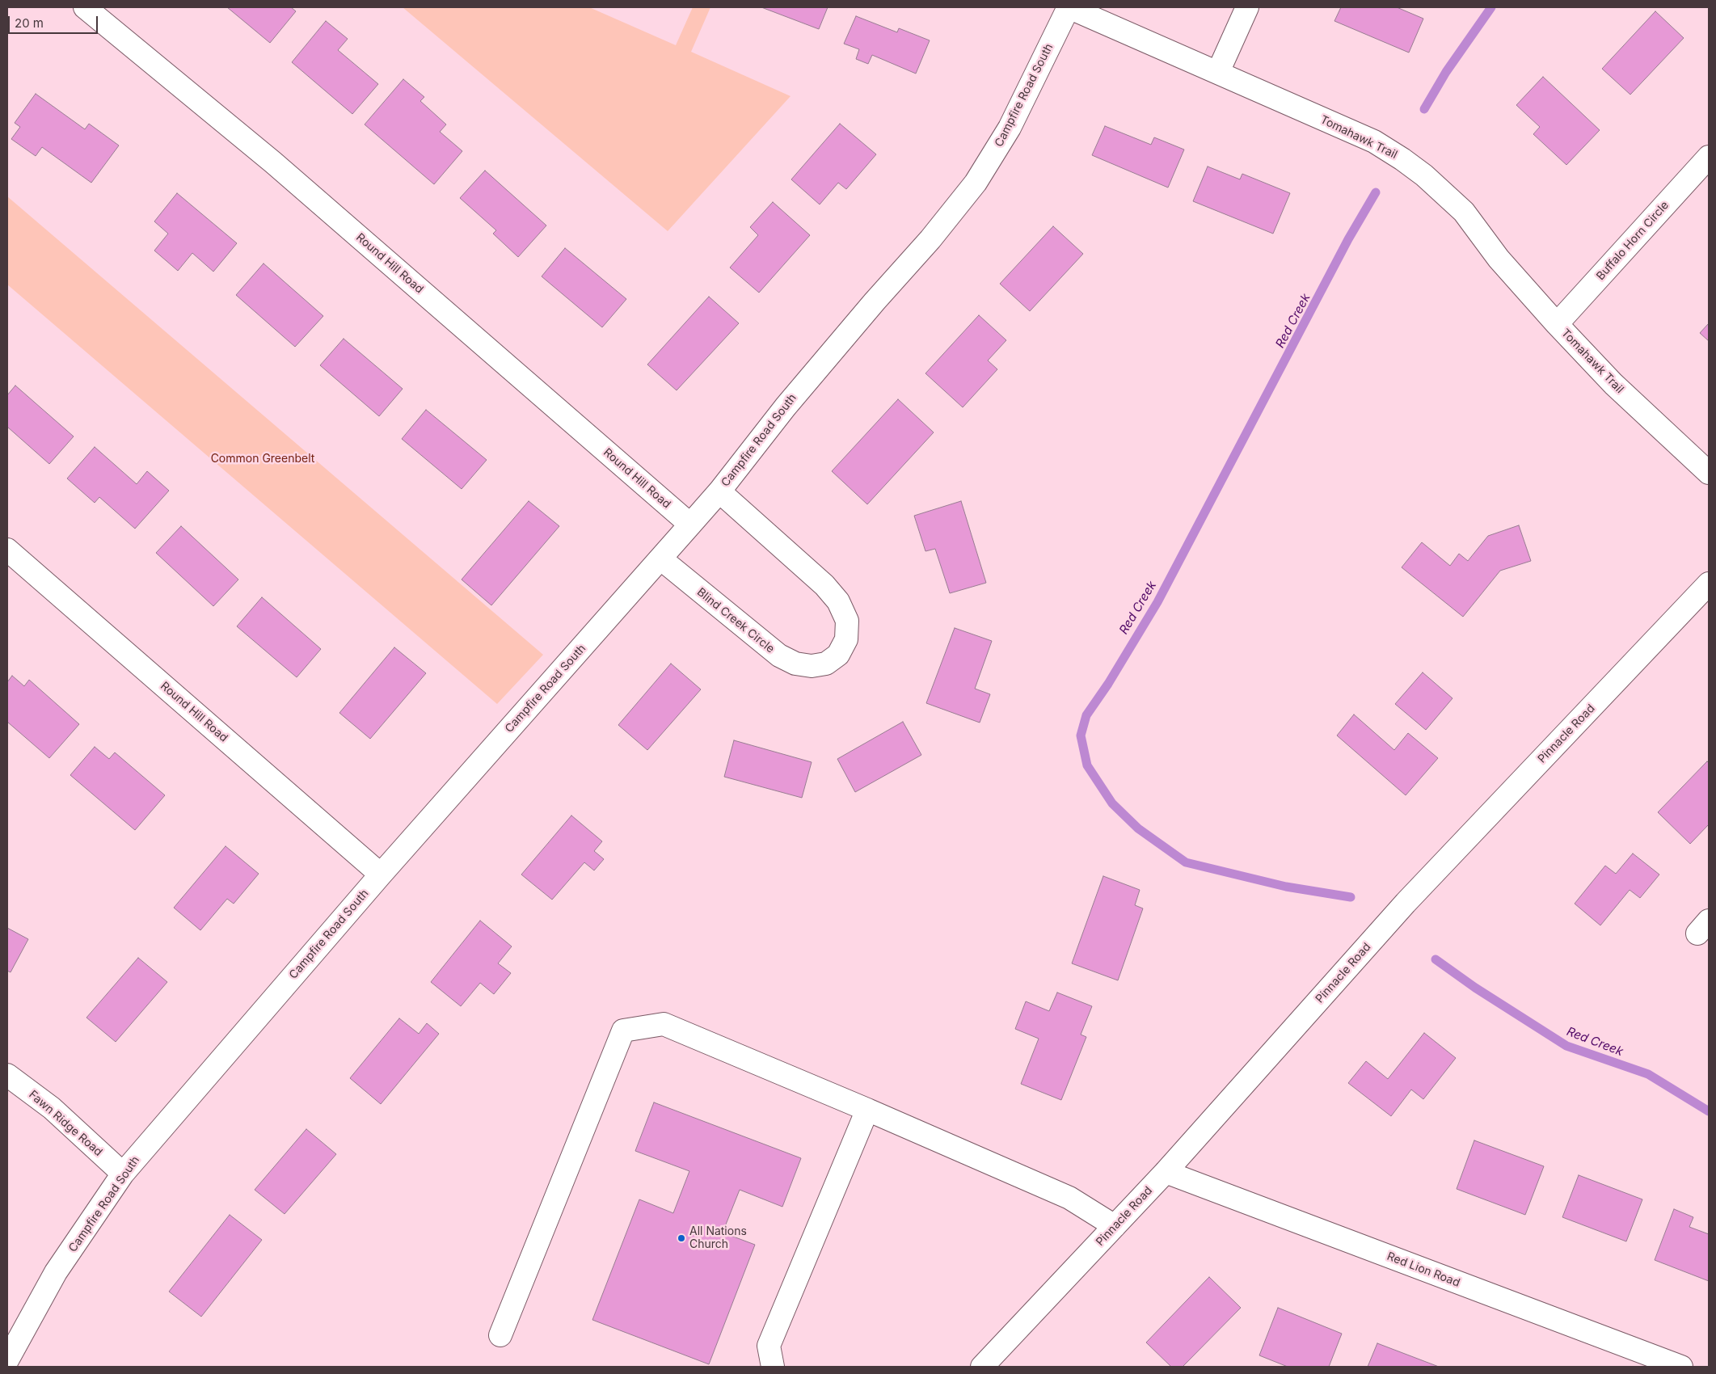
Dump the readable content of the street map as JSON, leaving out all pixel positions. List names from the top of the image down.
{
  "streets": {
    "street": [
      "Campfire Road South",
      "Tomahawk Trail",
      "Buffalo Horn Circle",
      "Round Hill Road",
      "Blind Creek Circle",
      "Pinnacle Road",
      "Fawn Ridge Road",
      "Red Lion Road"
    ]
  },
  "crossings": [
    ["Campfire Road South", "Tomahawk Trail"],
    ["Campfire Road South", "Round Hill Road"],
    ["Campfire Road South", "Blind Creek Circle"],
    ["Campfire Road South", "Fawn Ridge Road"],
    ["Tomahawk Trail", "Buffalo Horn Circle"],
    ["Pinnacle Road", "Red Lion Road"]
  ],
  "water": ["Red Creek"],
  "parks": ["Common Greenbelt"],
  "places": ["All Nations Church"],
  "scale_bar": "20 m"
}
